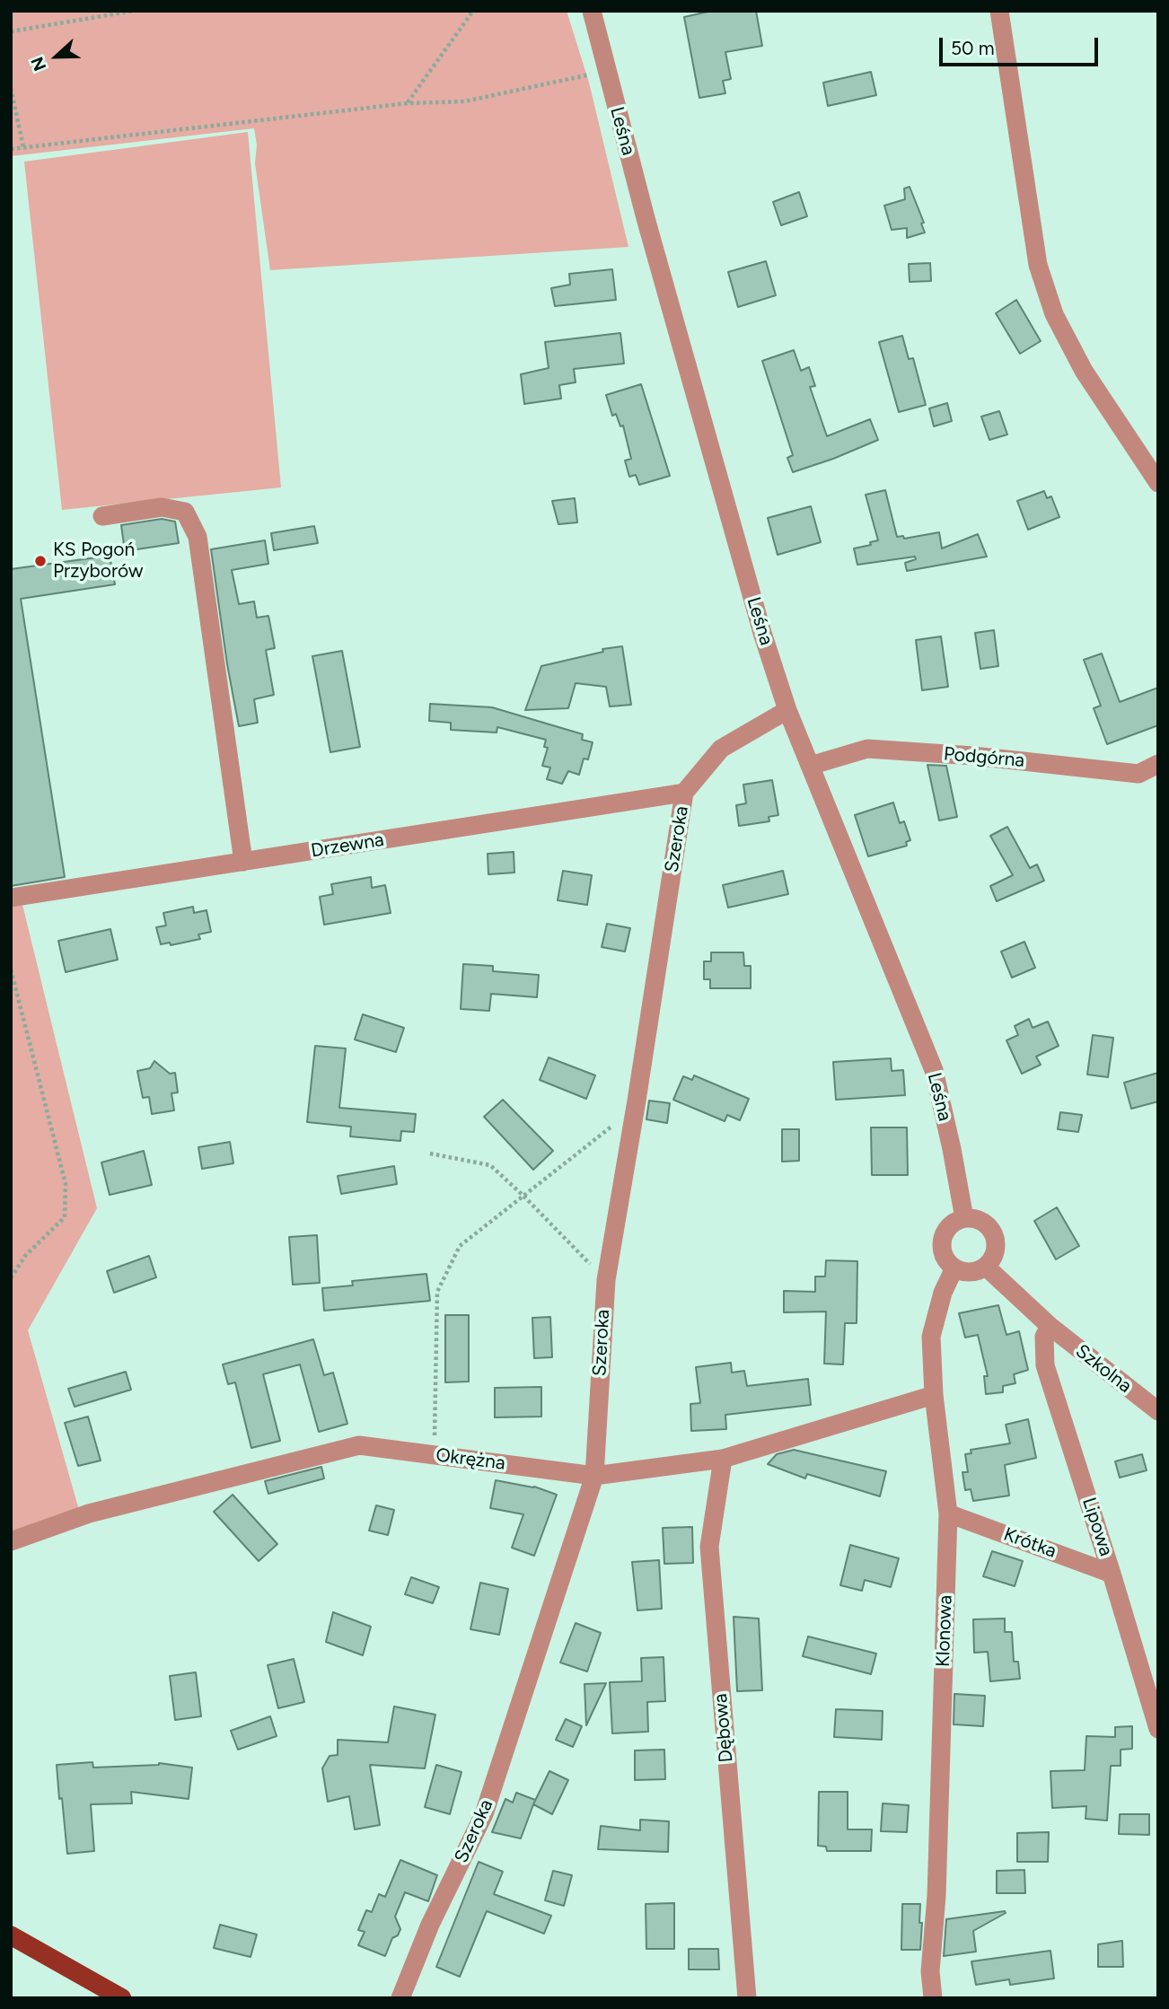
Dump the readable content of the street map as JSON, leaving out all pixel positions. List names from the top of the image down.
{
  "streets": {
    "street": [
      "Leśna",
      "Podgórna",
      "Szeroka",
      "Drzewna",
      "Szkolna",
      "Okrężna",
      "Lipowa",
      "Krótka",
      "Klonowa",
      "Dębowa"
    ]
  },
  "crossings": [
    ["Leśna", "Podgórna"],
    ["Leśna", "Szeroka"],
    ["Leśna", "Klonowa"],
    ["Szeroka", "Drzewna"],
    ["Szeroka", "Okrężna"],
    ["Szkolna", "Lipowa"],
    ["Okrężna", "Klonowa"],
    ["Okrężna", "Dębowa"],
    ["Lipowa", "Krótka"],
    ["Krótka", "Klonowa"]
  ],
  "places": ["KS Pogoń Przyborów"],
  "scale_bar": "50 m",
  "north": "left"
}
